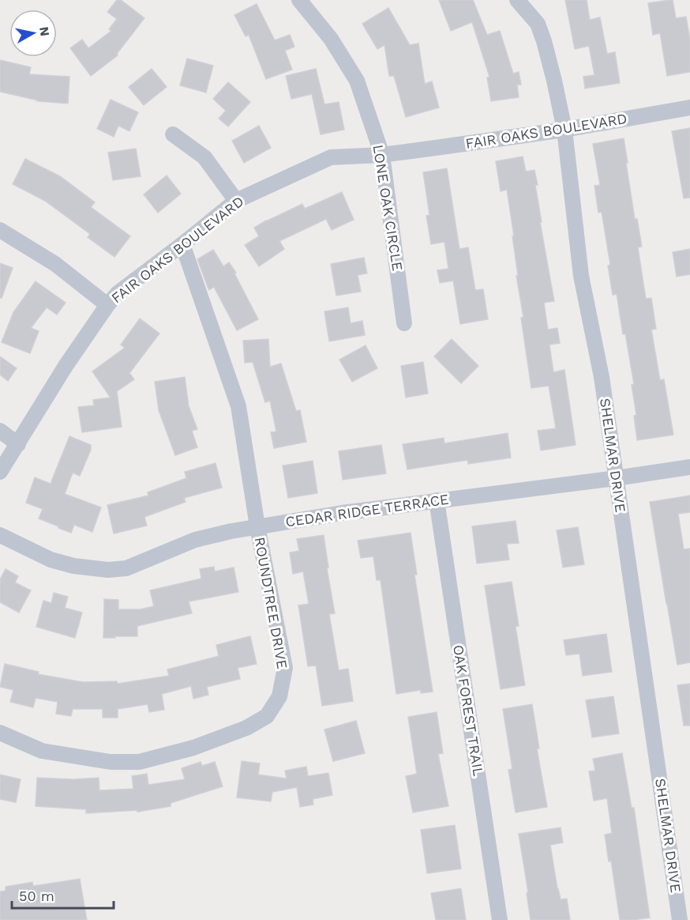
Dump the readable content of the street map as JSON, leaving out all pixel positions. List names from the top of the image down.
{
  "streets": {
    "street": [
      "FAIR OAKS BOULEVARD",
      "LONE OAK CIRCLE",
      "SHELMAR DRIVE",
      "CEDAR RIDGE TERRACE",
      "ROUNDTREE DRIVE",
      "OAK FOREST TRAIL"
    ]
  },
  "crossings": [
    ["FAIR OAKS BOULEVARD", "LONE OAK CIRCLE"],
    ["FAIR OAKS BOULEVARD", "SHELMAR DRIVE"],
    ["FAIR OAKS BOULEVARD", "ROUNDTREE DRIVE"],
    ["SHELMAR DRIVE", "CEDAR RIDGE TERRACE"],
    ["CEDAR RIDGE TERRACE", "ROUNDTREE DRIVE"],
    ["CEDAR RIDGE TERRACE", "OAK FOREST TRAIL"]
  ],
  "scale_bar": "50 m",
  "north": "right"
}
